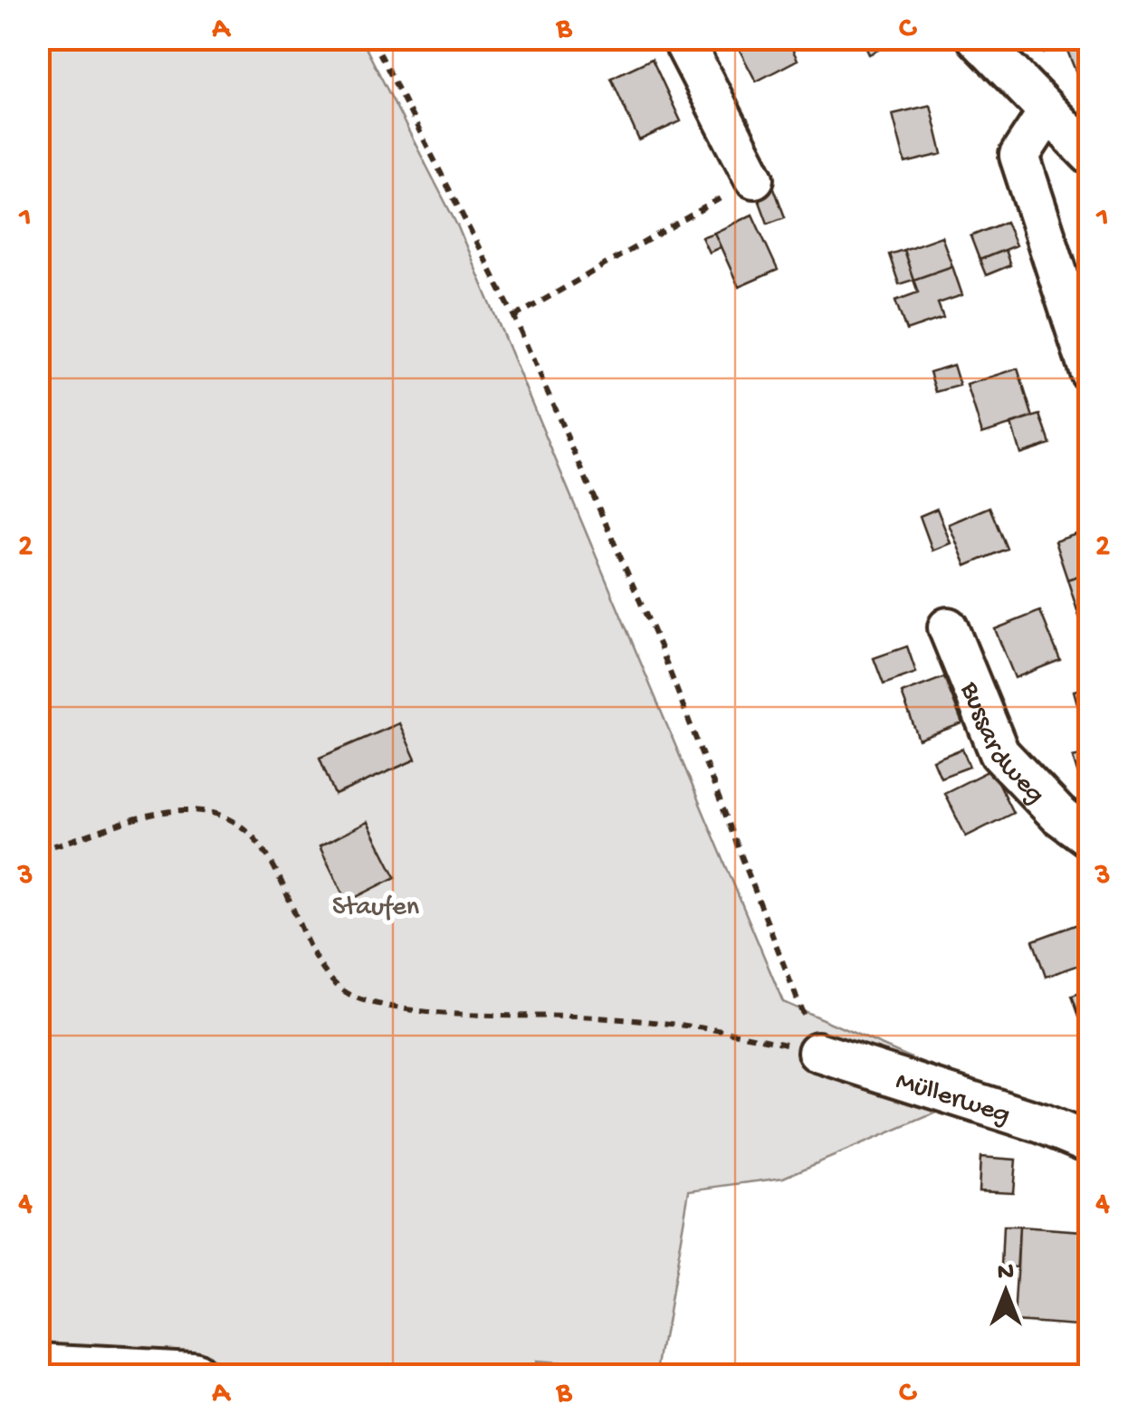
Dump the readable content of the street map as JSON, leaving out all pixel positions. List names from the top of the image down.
{
  "streets": {
    "street": ["Bussardweg", "Müllerweg"]
  },
  "parks": ["Staufen"],
  "north": "top",
  "grid": {
    "columns": ["A", "B", "C"],
    "rows": [
      "1",
      "2",
      "3",
      "4"
    ]
  }
}
